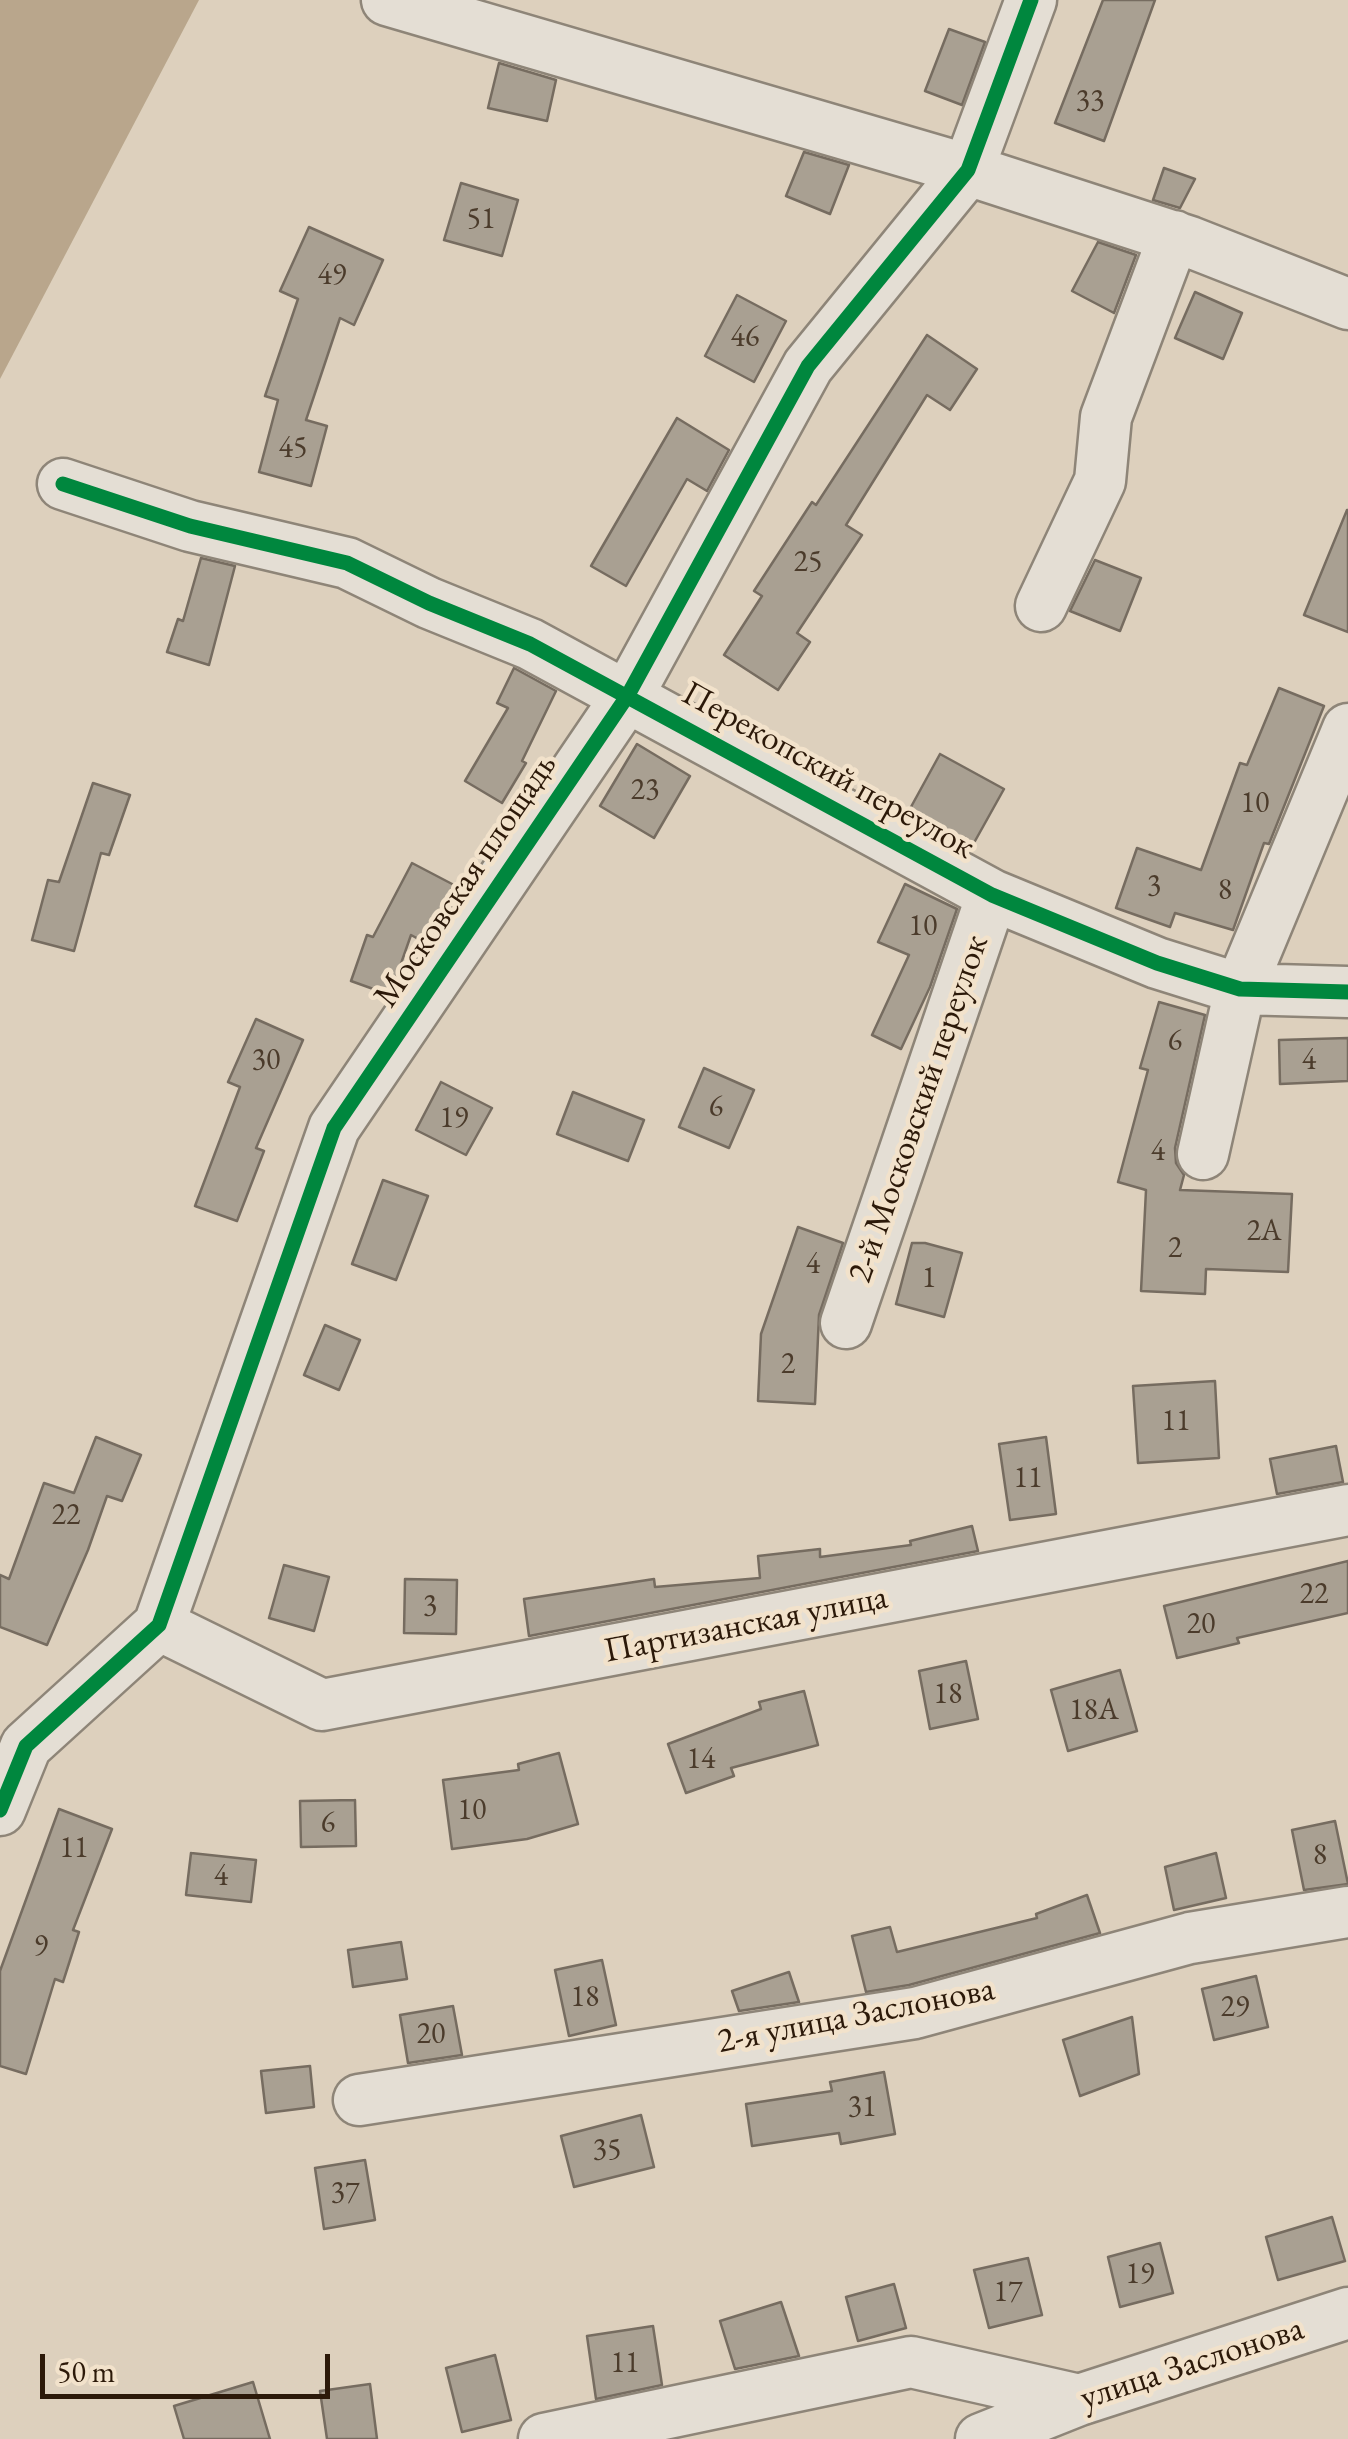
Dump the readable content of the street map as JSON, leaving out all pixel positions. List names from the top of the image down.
{
  "streets": {
    "street": [
      "Перекопский переулок",
      "Московская площадь",
      "2-й Московский переулок",
      "Партизанская улица",
      "2-я улица Заслонова",
      "улица Заслонова"
    ]
  },
  "crossings": [
    ["Перекопский переулок", "Московская площадь"],
    ["Перекопский переулок", "2-й Московский переулок"],
    ["Московская площадь", "Партизанская улица"]
  ],
  "house_numbers": [
    "33",
    "51",
    "49",
    "46",
    "45",
    "25",
    "23",
    "10",
    "3",
    "8",
    "10",
    "6",
    "30",
    "4",
    "6",
    "19",
    "4",
    "2А",
    "2",
    "4",
    "1",
    "2",
    "11",
    "11",
    "22",
    "22",
    "3",
    "20",
    "18",
    "18А",
    "14",
    "10",
    "6",
    "11",
    "8",
    "4",
    "9",
    "18",
    "29",
    "20",
    "31",
    "35",
    "37",
    "19",
    "17",
    "11"
  ],
  "scale_bar": "50 m"
}
